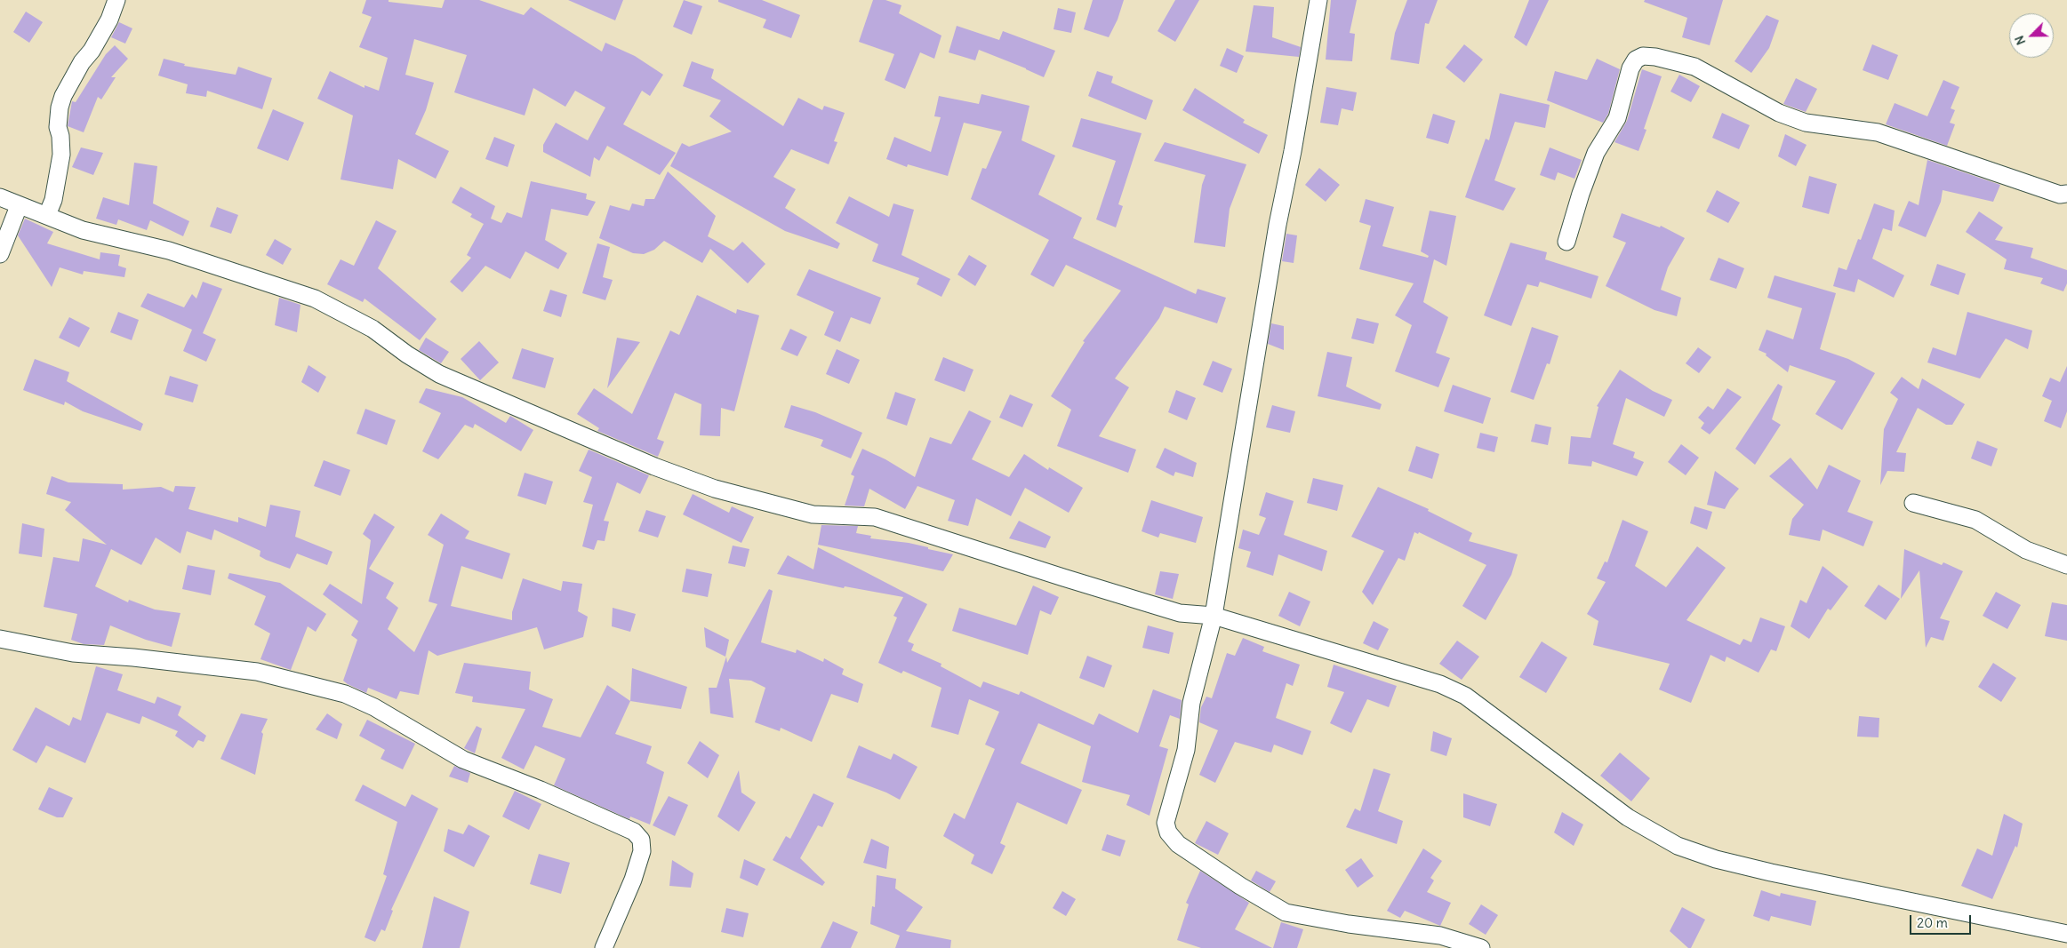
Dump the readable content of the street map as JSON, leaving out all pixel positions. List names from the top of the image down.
{
  "scale_bar": "20 m",
  "north": "bottom left"
}
